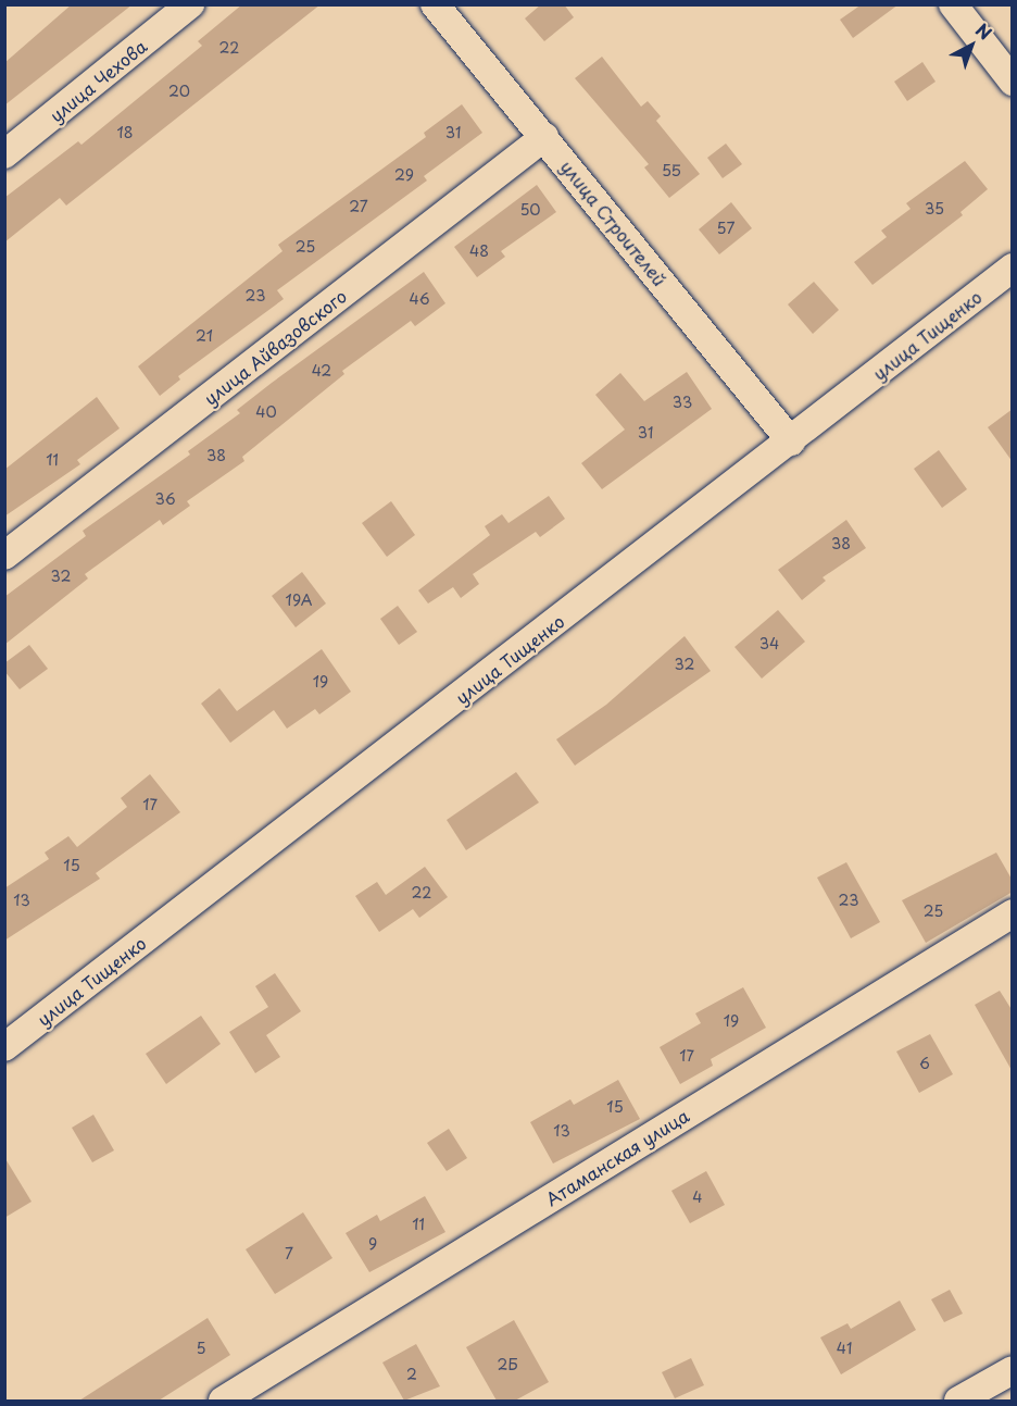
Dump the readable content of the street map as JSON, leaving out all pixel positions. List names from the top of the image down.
{
  "streets": {
    "street": [
      "улица Чехова",
      "улица Строителей",
      "улица Тищенко",
      "улица Айвазовского",
      "Атаманская улица"
    ]
  },
  "crossings": [
    ["улица Строителей", "улица Тищенко"],
    ["улица Строителей", "улица Айвазовского"]
  ],
  "house_numbers": [
    "22",
    "20",
    "18",
    "31",
    "55",
    "29",
    "27",
    "35",
    "50",
    "57",
    "25",
    "48",
    "23",
    "46",
    "21",
    "42",
    "33",
    "40",
    "31",
    "38",
    "11",
    "36",
    "38",
    "32",
    "19А",
    "34",
    "32",
    "19",
    "17",
    "15",
    "22",
    "13",
    "23",
    "25",
    "19",
    "17",
    "6",
    "15",
    "13",
    "4",
    "11",
    "9",
    "7",
    "5",
    "41",
    "2Б",
    "2"
  ],
  "north": "top right"
}
